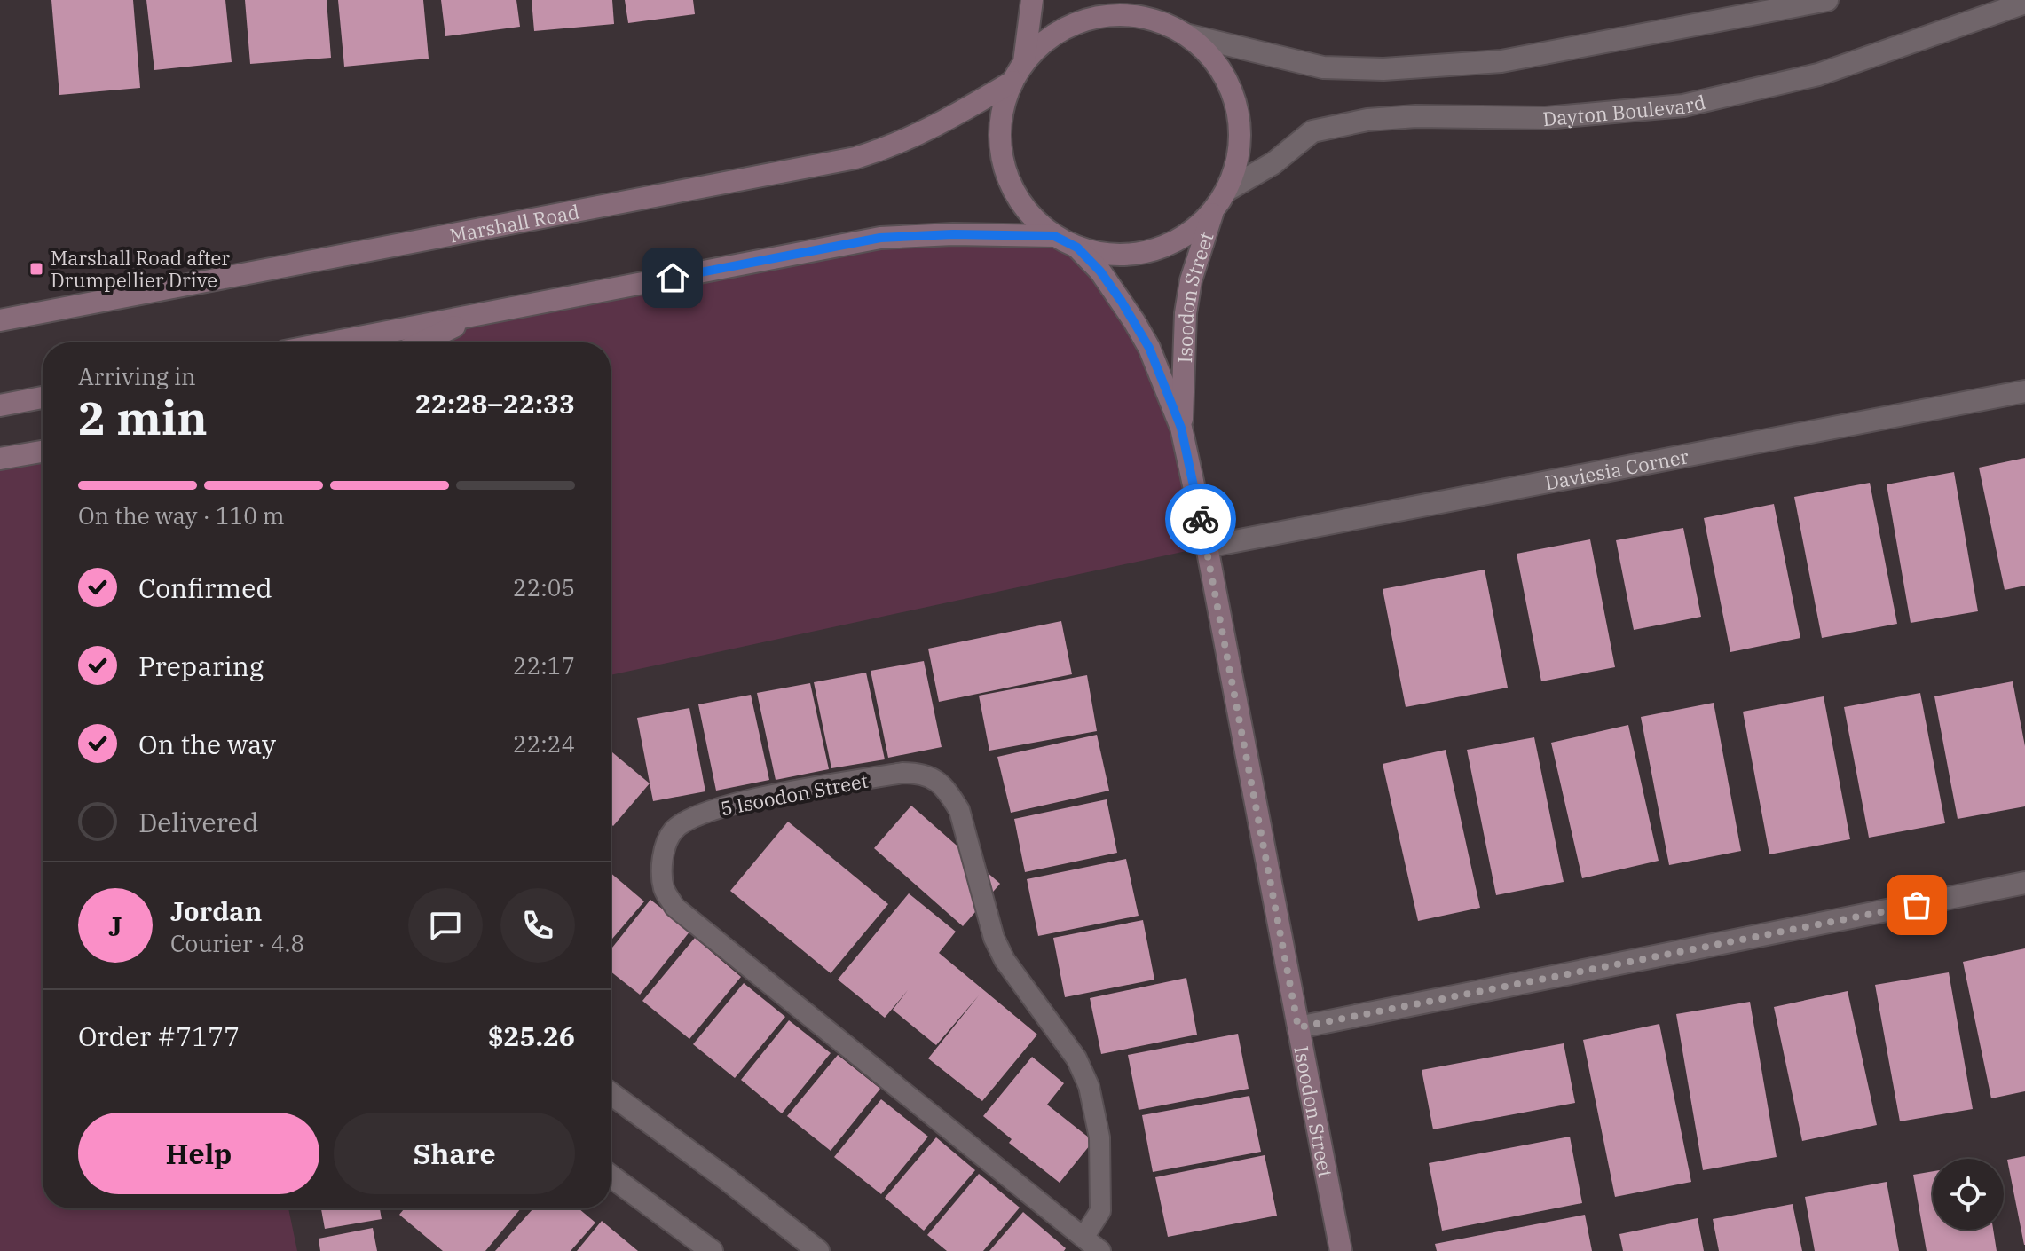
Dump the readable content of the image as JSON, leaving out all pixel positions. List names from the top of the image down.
{
  "streets": {
    "main road": ["Marshall Road", "Isoodon Street"],
    "street": ["Dayton Boulevard", "Daviesia Corner"],
    "lane": ["5 Isoodon Street"]
  },
  "crossings": [
    ["Dayton Boulevard", "Marshall Road"],
    ["Dayton Boulevard", "Isoodon Street"],
    ["Marshall Road", "Isoodon Street"],
    ["Isoodon Street", "Daviesia Corner"]
  ],
  "places": {
    "transit": ["Marshall Road after Drumpellier Drive"]
  },
  "page": {
    "heading": ["2 min", "Arriving in", "22:28–22:33"],
    "panel": [
      "Jordan",
      "Courier · 4.8",
      "Order #7177",
      "$25.26"
    ],
    "bar": "On the way · 110 m",
    "list": [
      ["Confirmed", "22:05"],
      ["Preparing", "22:17"],
      ["On the way", "22:24"],
      "Delivered"
    ],
    "round": "J",
    "buttons": ["Help", "Share"]
  }
}
